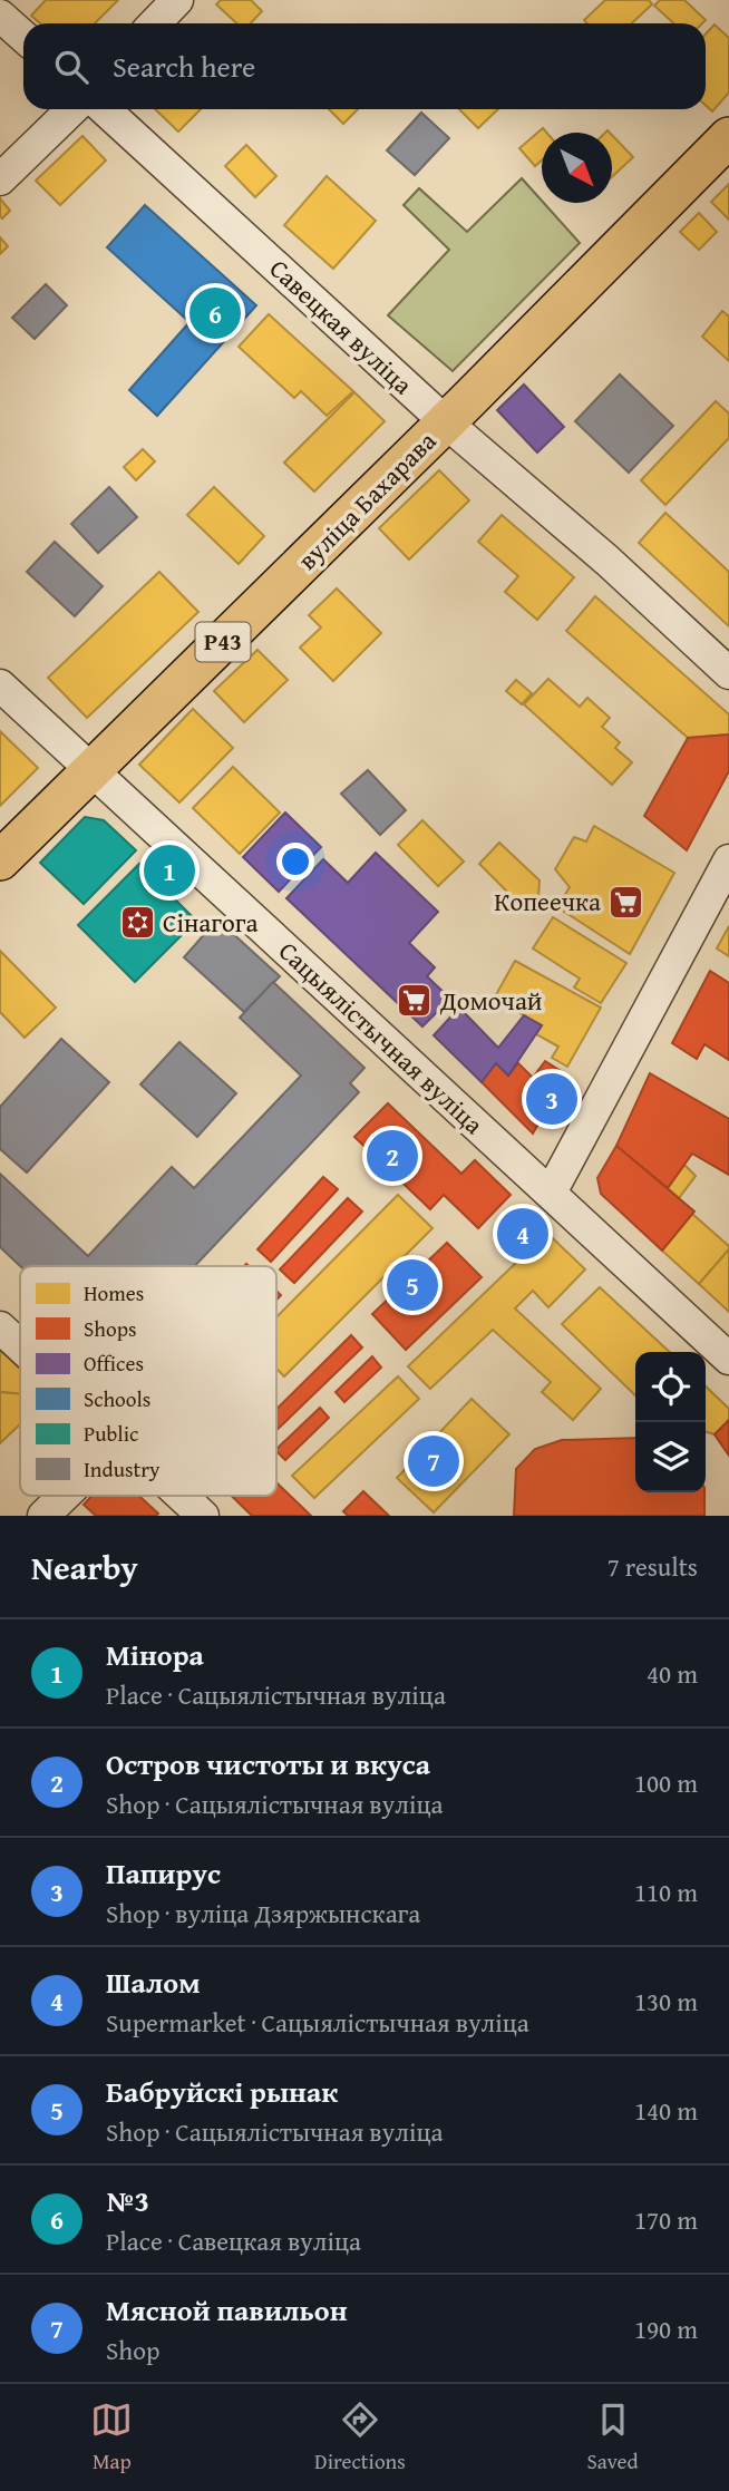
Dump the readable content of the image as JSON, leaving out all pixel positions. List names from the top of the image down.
{
  "streets": {
    "main road": ["вуліца Бахарава", "Р43"],
    "street": ["Савецкая вуліца", "Сацыялістычная вуліца"]
  },
  "crossings": [
    ["Савецкая вуліца", "вуліца Бахарава"],
    ["вуліца Бахарава", "Сацыялістычная вуліца"]
  ],
  "places": {
    "supermarket": ["Копеечка", "Домочай"],
    "synagogue": ["Сінагога"]
  },
  "legend": [
    "Homes",
    "Shops",
    "Offices",
    "Schools",
    "Public",
    "Industry"
  ],
  "north": "bottom right",
  "page": {
    "search": "Search here",
    "pins": [
      "6",
      "1",
      "3",
      "2",
      "4",
      "5",
      "7"
    ],
    "heading": ["Nearby", "7 results"],
    "list": [
      {
        "mark": "1",
        "name": "Мінора",
        "note": "Place · Сацыялістычная вуліца",
        "value": "40 m"
      },
      {
        "mark": "2",
        "name": "Остров чистоты и вкуса",
        "note": "Shop · Сацыялістычная вуліца",
        "value": "100 m"
      },
      {
        "mark": "3",
        "name": "Папирус",
        "note": "Shop · вуліца Дзяржынскага",
        "value": "110 m"
      },
      {
        "mark": "4",
        "name": "Шалом",
        "note": "Supermarket · Сацыялістычная вуліца",
        "value": "130 m"
      },
      {
        "mark": "5",
        "name": "Бабруйскі рынак",
        "note": "Shop · Сацыялістычная вуліца",
        "value": "140 m"
      },
      {
        "mark": "6",
        "name": "№3",
        "note": "Place · Савецкая вуліца",
        "value": "170 m"
      },
      {
        "mark": "7",
        "name": "Мясной павильон",
        "note": "Shop",
        "value": "190 m"
      }
    ],
    "nav": ["Map", "Directions", "Saved"]
  }
}
